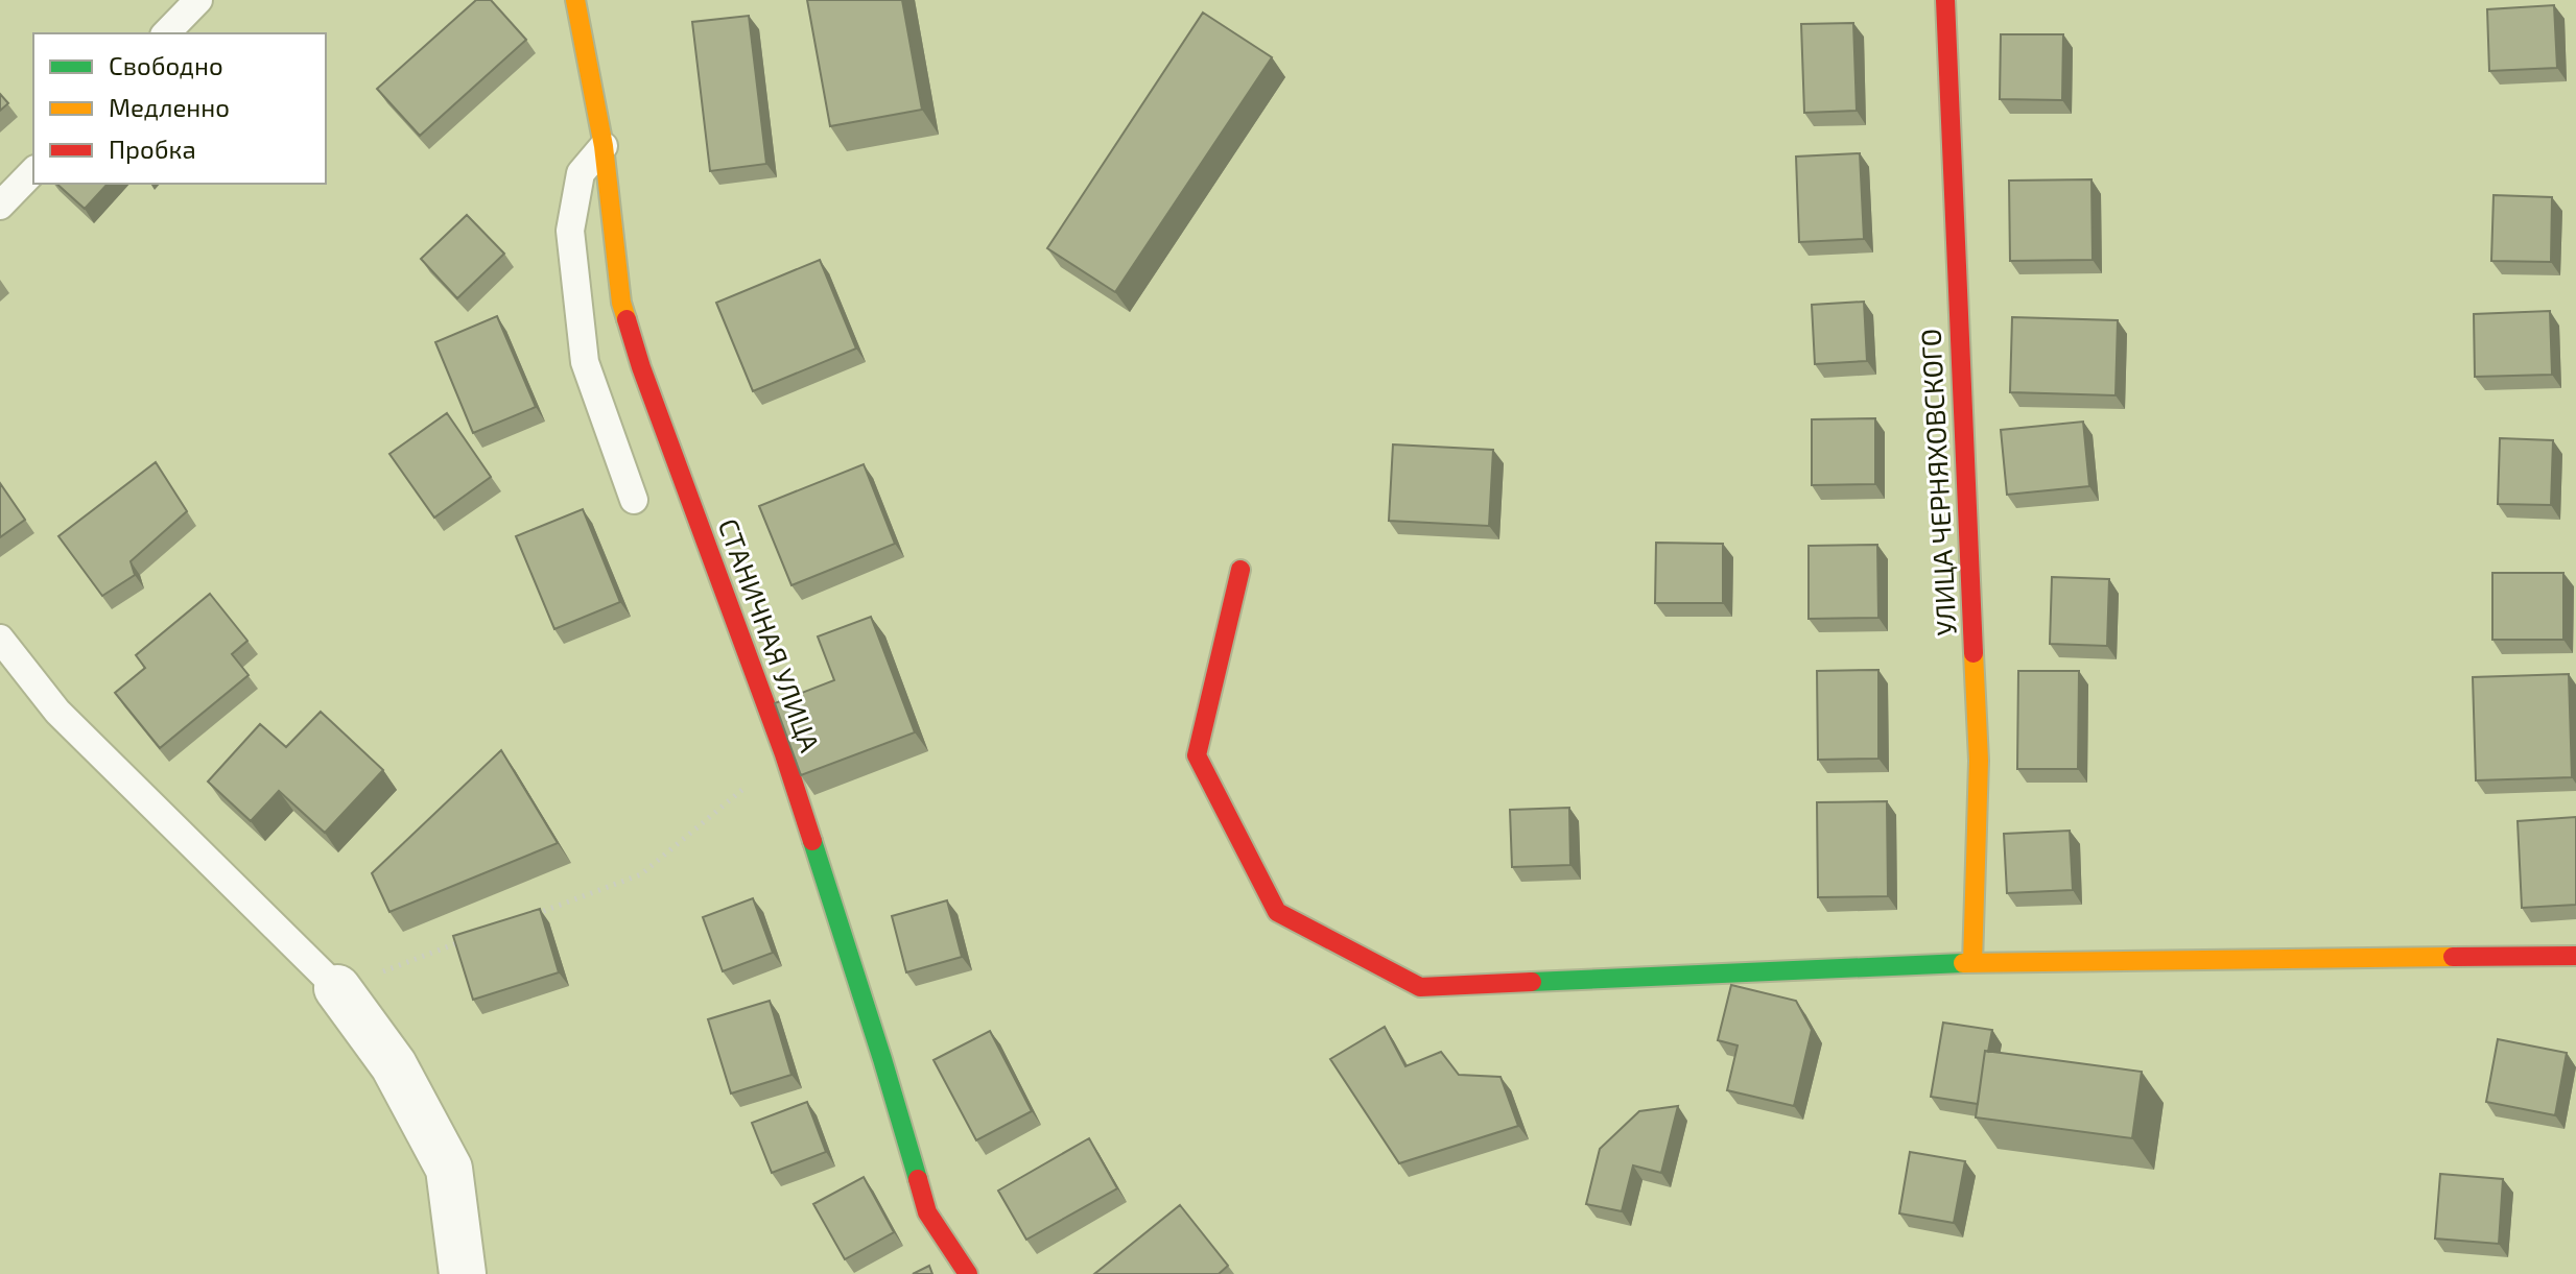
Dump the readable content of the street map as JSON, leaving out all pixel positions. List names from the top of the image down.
{
  "streets": {
    "street": ["УЛИЦА ЧЕРНЯХОВСКОГО", "СТАНИЧНАЯ УЛИЦА"]
  },
  "legend": ["Свободно", "Медленно", "Пробка"]
}
